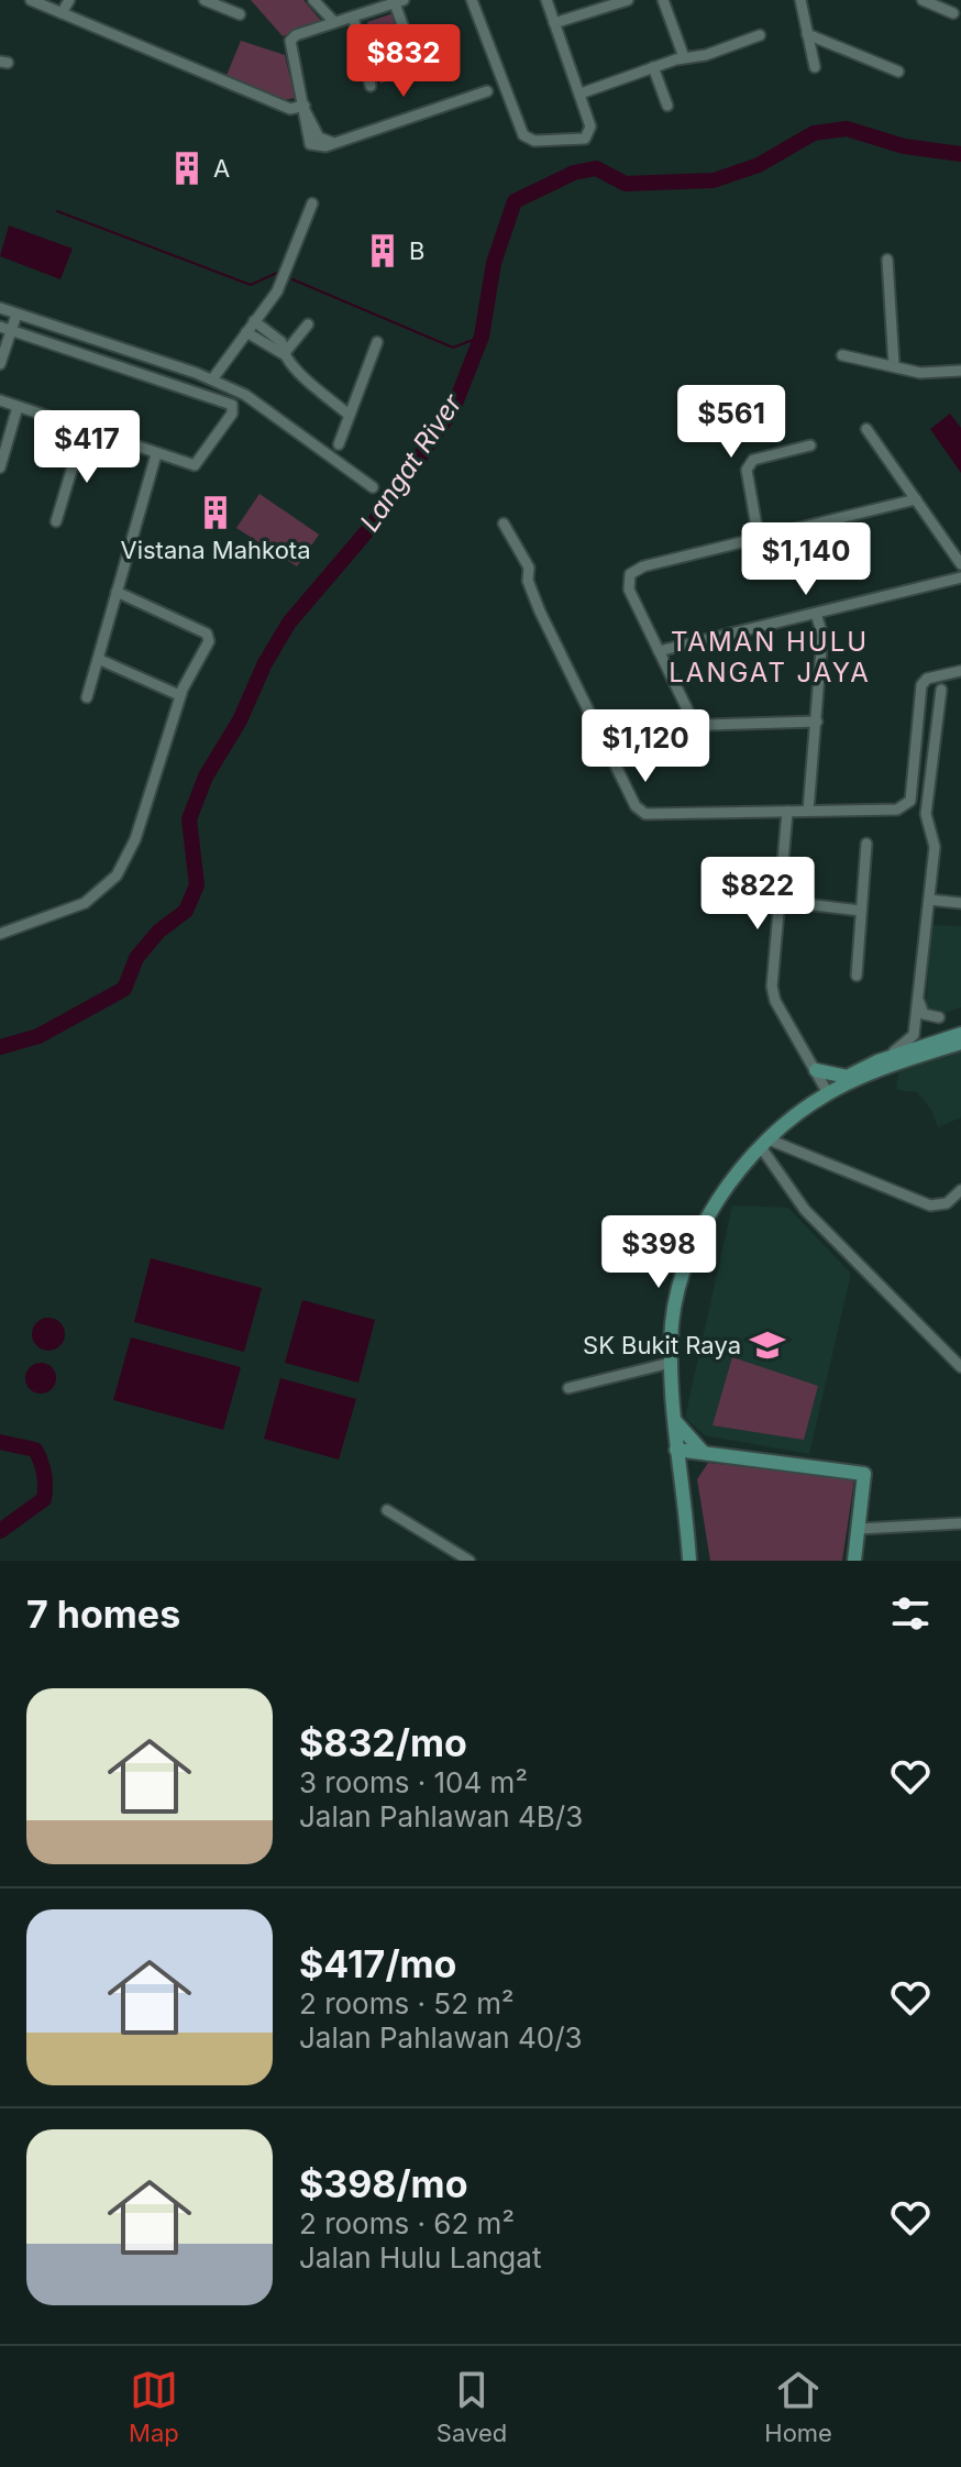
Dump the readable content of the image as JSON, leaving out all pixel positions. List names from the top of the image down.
{
  "districts": ["TAMAN HULU LANGAT JAYA"],
  "water": ["Langat River"],
  "places": {
    "building": ["A", "B", "Vistana Mahkota"],
    "school or university": ["SK Bukit Raya"]
  },
  "page": {
    "price": [
      "$832",
      "$561",
      "$417",
      "$1,140",
      "$1,120",
      "$822",
      "$398"
    ],
    "heading": "7 homes",
    "list": [
      {
        "name": "$832/mo",
        "note": "3 rooms · 104 m² · Jalan Pahlawan 4B/3"
      },
      {
        "name": "$417/mo",
        "note": "2 rooms · 52 m² · Jalan Pahlawan 40/3"
      },
      {
        "name": "$398/mo",
        "note": "2 rooms · 62 m² · Jalan Hulu Langat"
      }
    ],
    "tabs": ["Map", "Saved", "Home"]
  }
}
